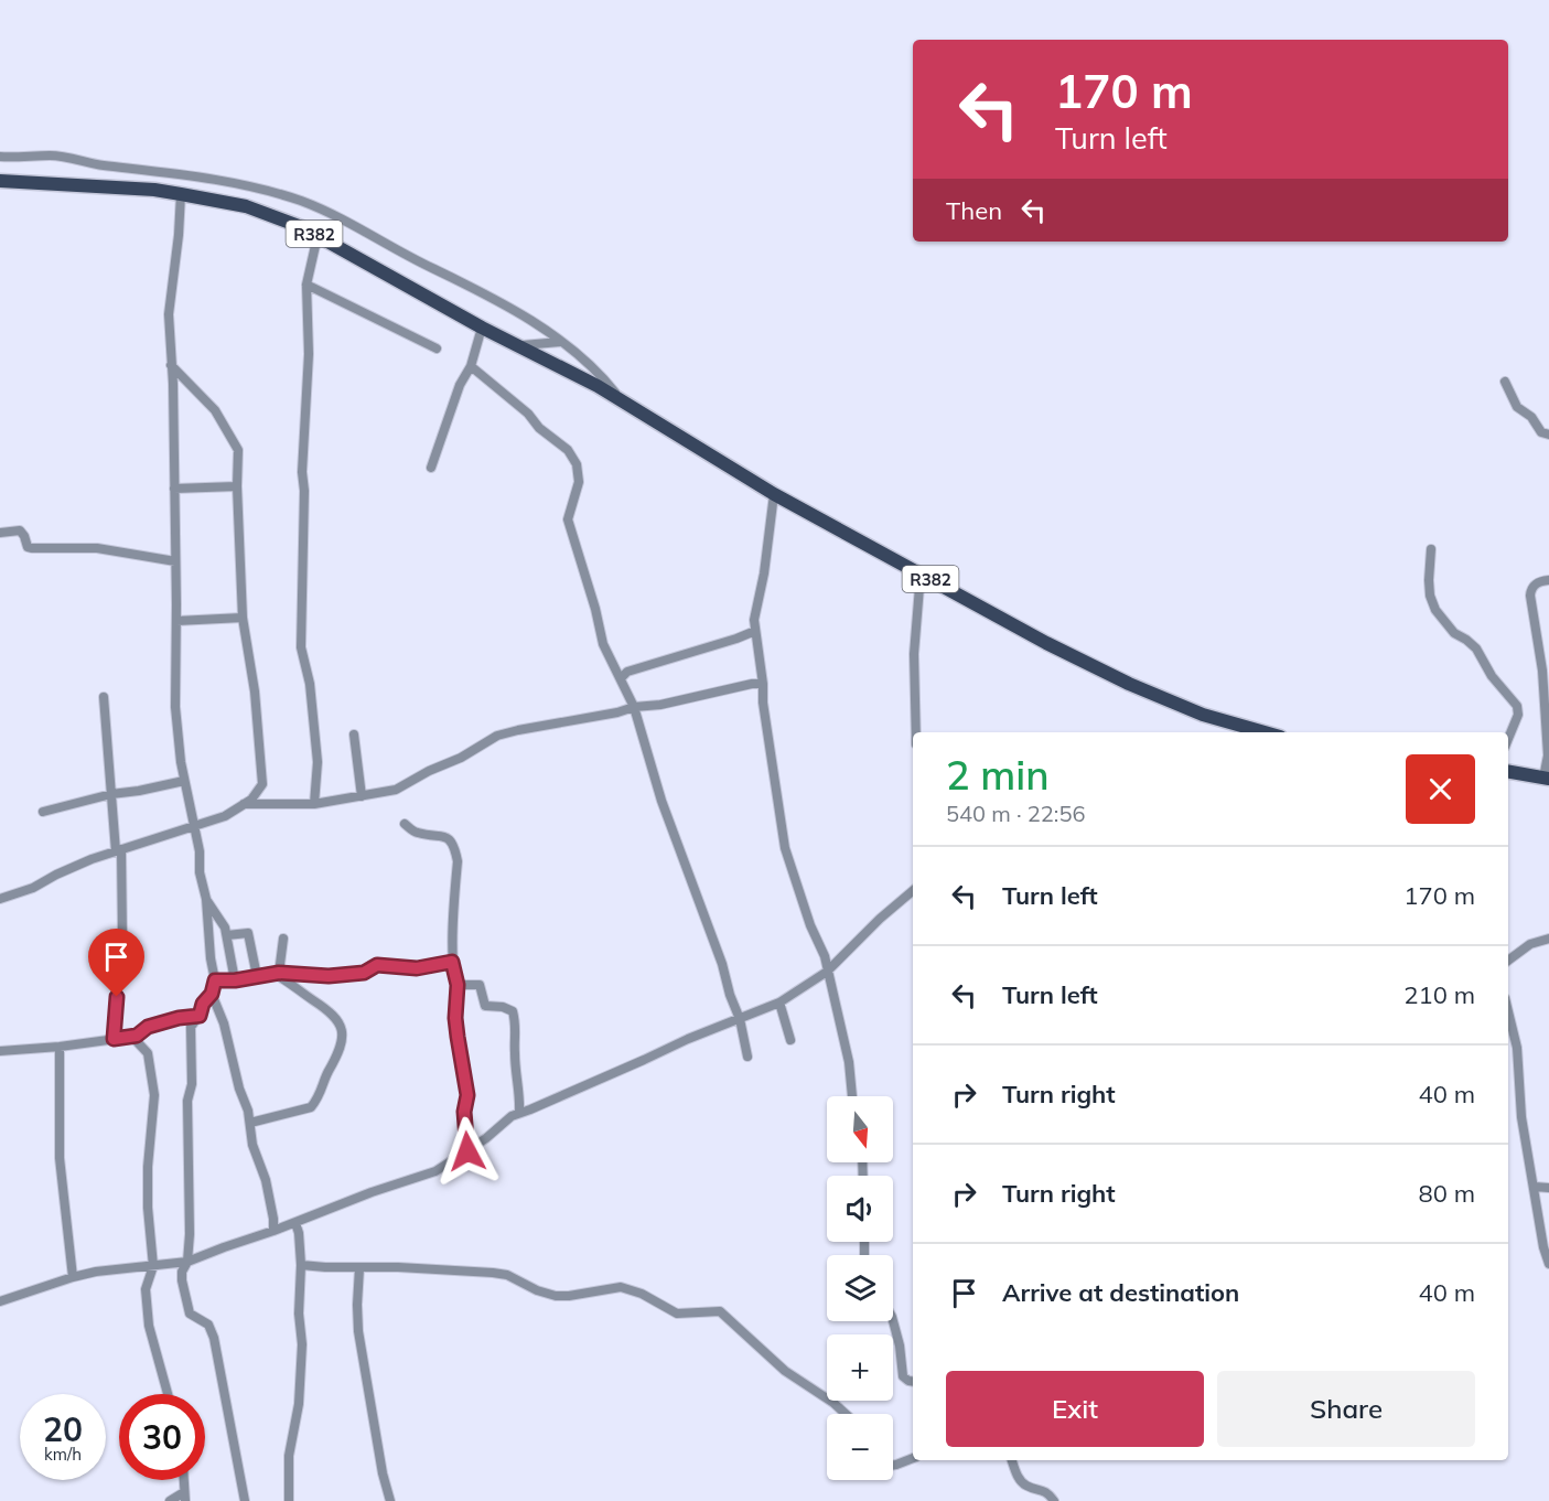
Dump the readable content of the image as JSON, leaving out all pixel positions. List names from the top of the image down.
{
  "streets": {
    "main road": ["R382"]
  },
  "north": "bottom",
  "page": {
    "turn": ["170 m", "Turn left"],
    "then": "Then",
    "heading": ["2 min", "540 m · 22:56"],
    "list": [
      {
        "name": "Turn left",
        "value": "170 m"
      },
      {
        "name": "Turn left",
        "value": "210 m"
      },
      {
        "name": "Turn right",
        "value": "40 m"
      },
      {
        "name": "Turn right",
        "value": "80 m"
      },
      {
        "name": "Arrive at destination",
        "value": "40 m"
      }
    ],
    "map_buttons": ["+", "−"],
    "buttons": ["Exit", "Share"],
    "speed": "20 km/h",
    "limit": "30"
  }
}
